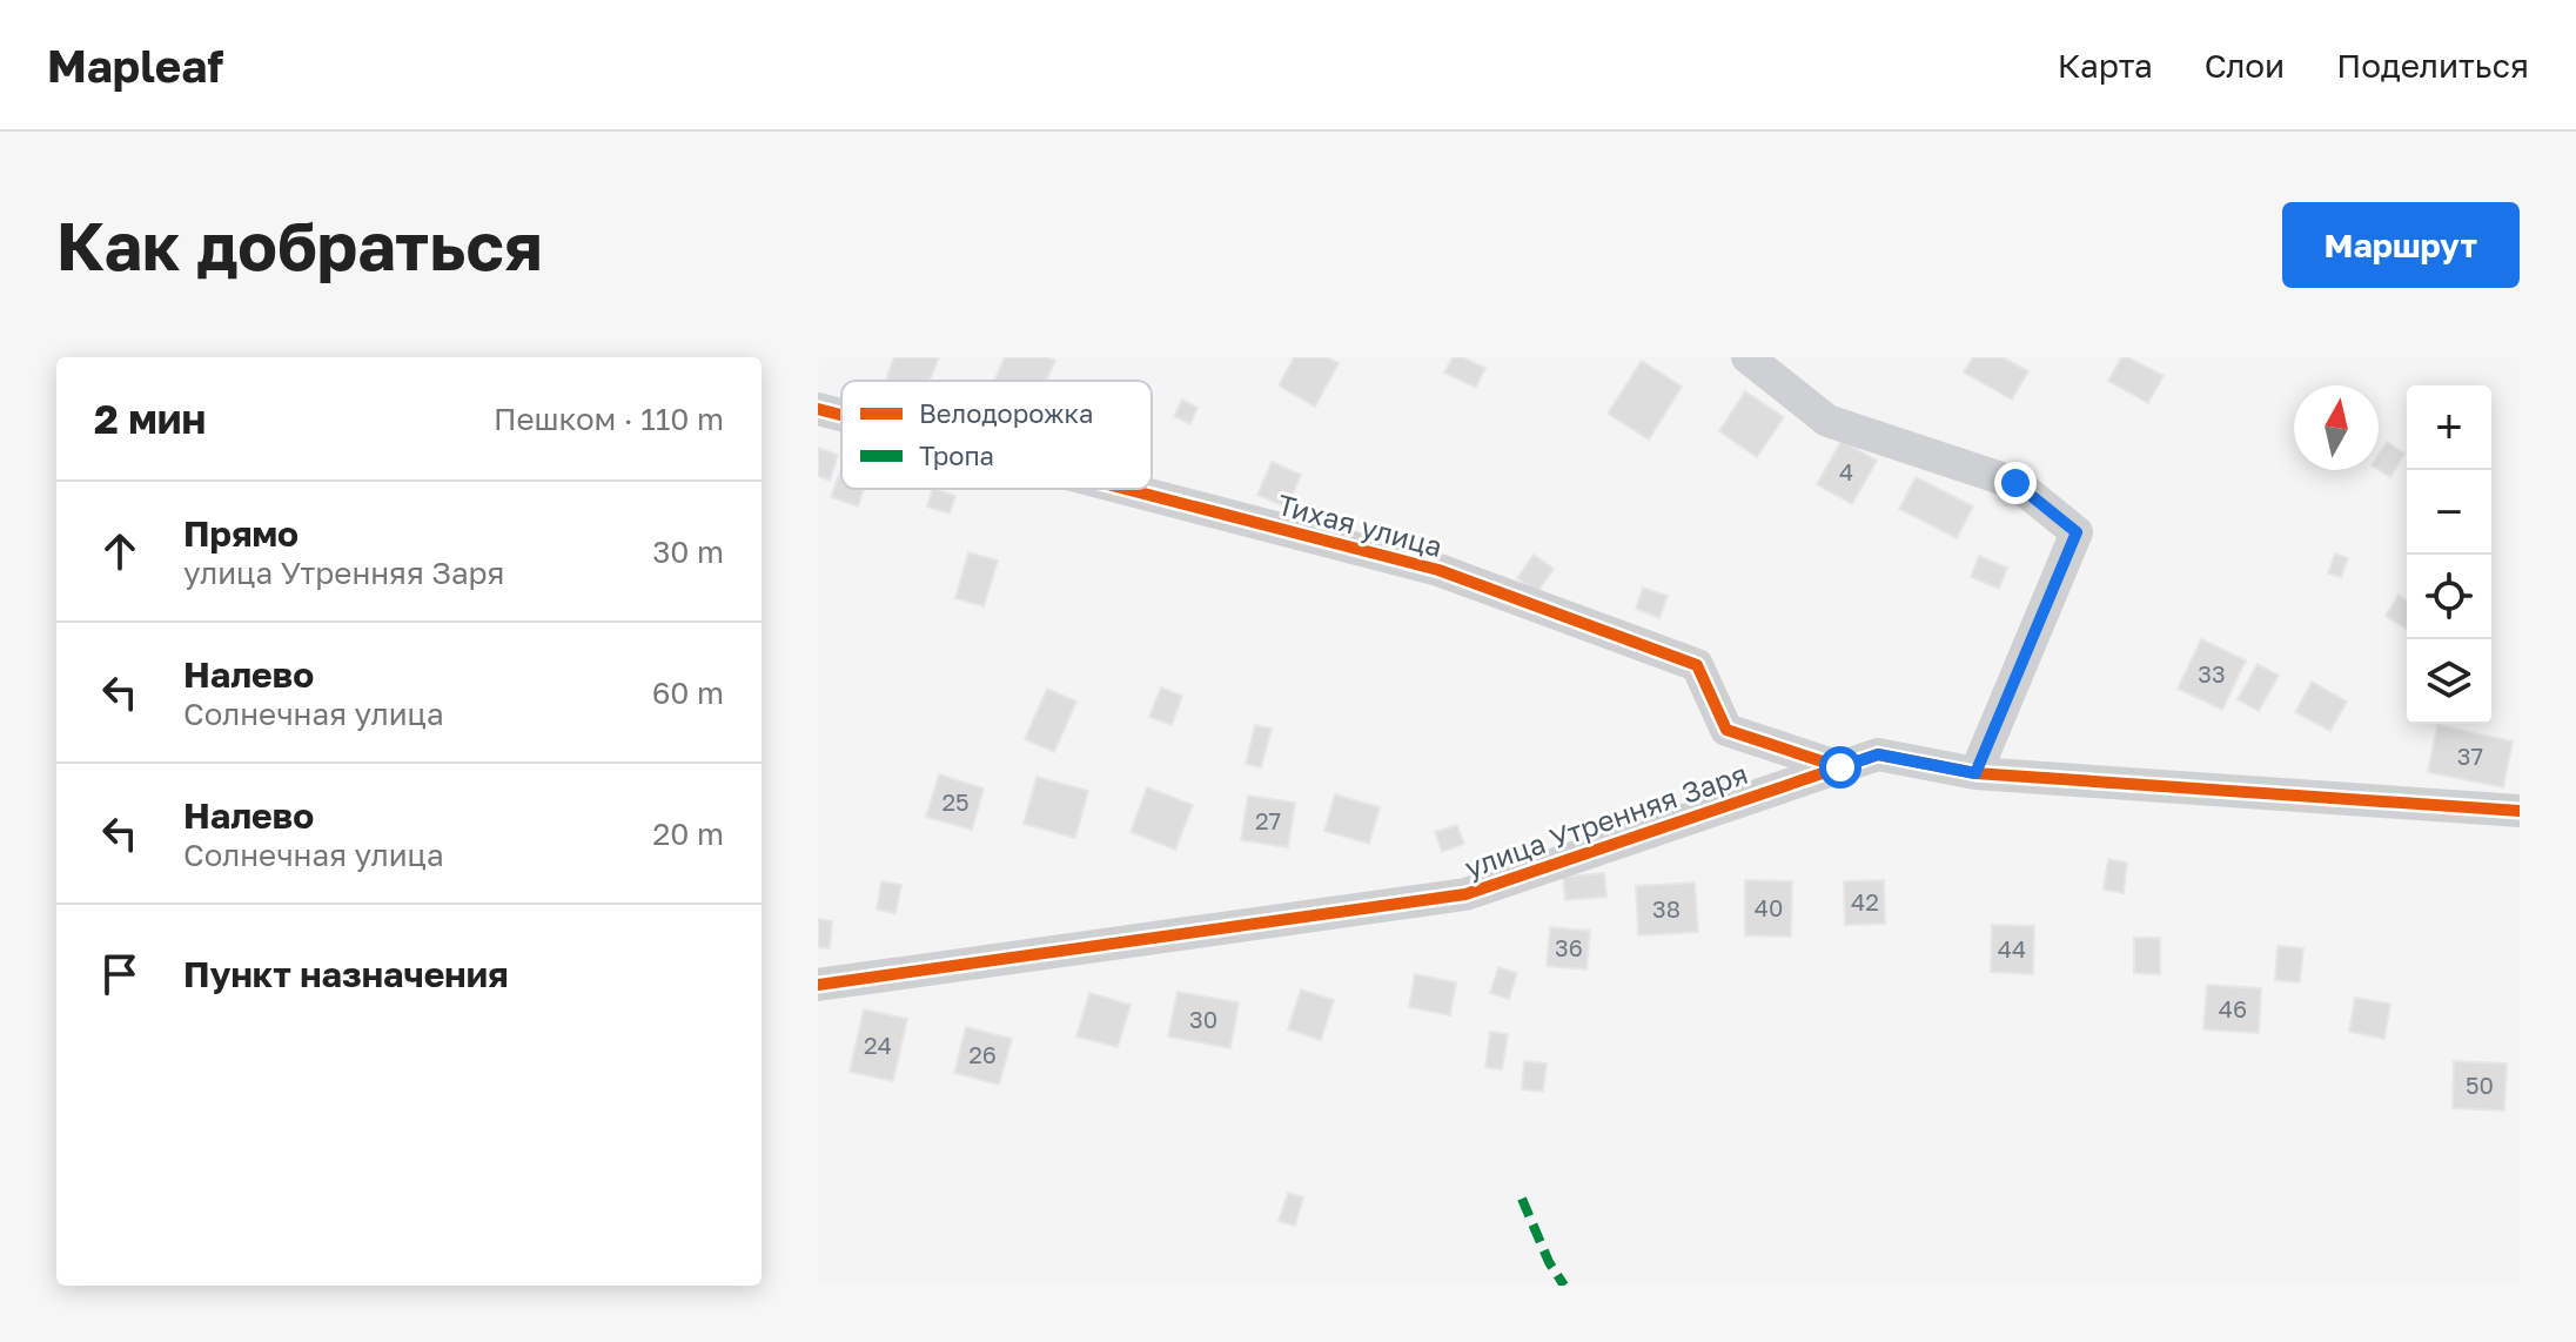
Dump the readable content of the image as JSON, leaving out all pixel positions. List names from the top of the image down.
{
  "streets": {
    "street": ["Тихая улица", "улица Утренняя Заря"]
  },
  "crossings": [
    ["Тихая улица", "улица Утренняя Заря"]
  ],
  "house_numbers": [
    "4",
    "33",
    "37",
    "25",
    "27",
    "42",
    "40",
    "38",
    "36",
    "44",
    "46",
    "30",
    "24",
    "26",
    "50"
  ],
  "legend": ["Велодорожка", "Тропа"],
  "north": "top",
  "page": {
    "header": "Mapleaf",
    "nav": ["Карта", "Слои", "Поделиться"],
    "buttons": "Маршрут",
    "title": "Как добраться",
    "heading": ["2 мин", "Пешком · 110 m"],
    "map_buttons": ["+", "−"],
    "list": [
      ["Прямо", "улица Утренняя Заря", "30 m"],
      ["Налево", "Солнечная улица", "60 m"],
      ["Налево", "Солнечная улица", "20 m"],
      "Пункт назначения"
    ]
  }
}
